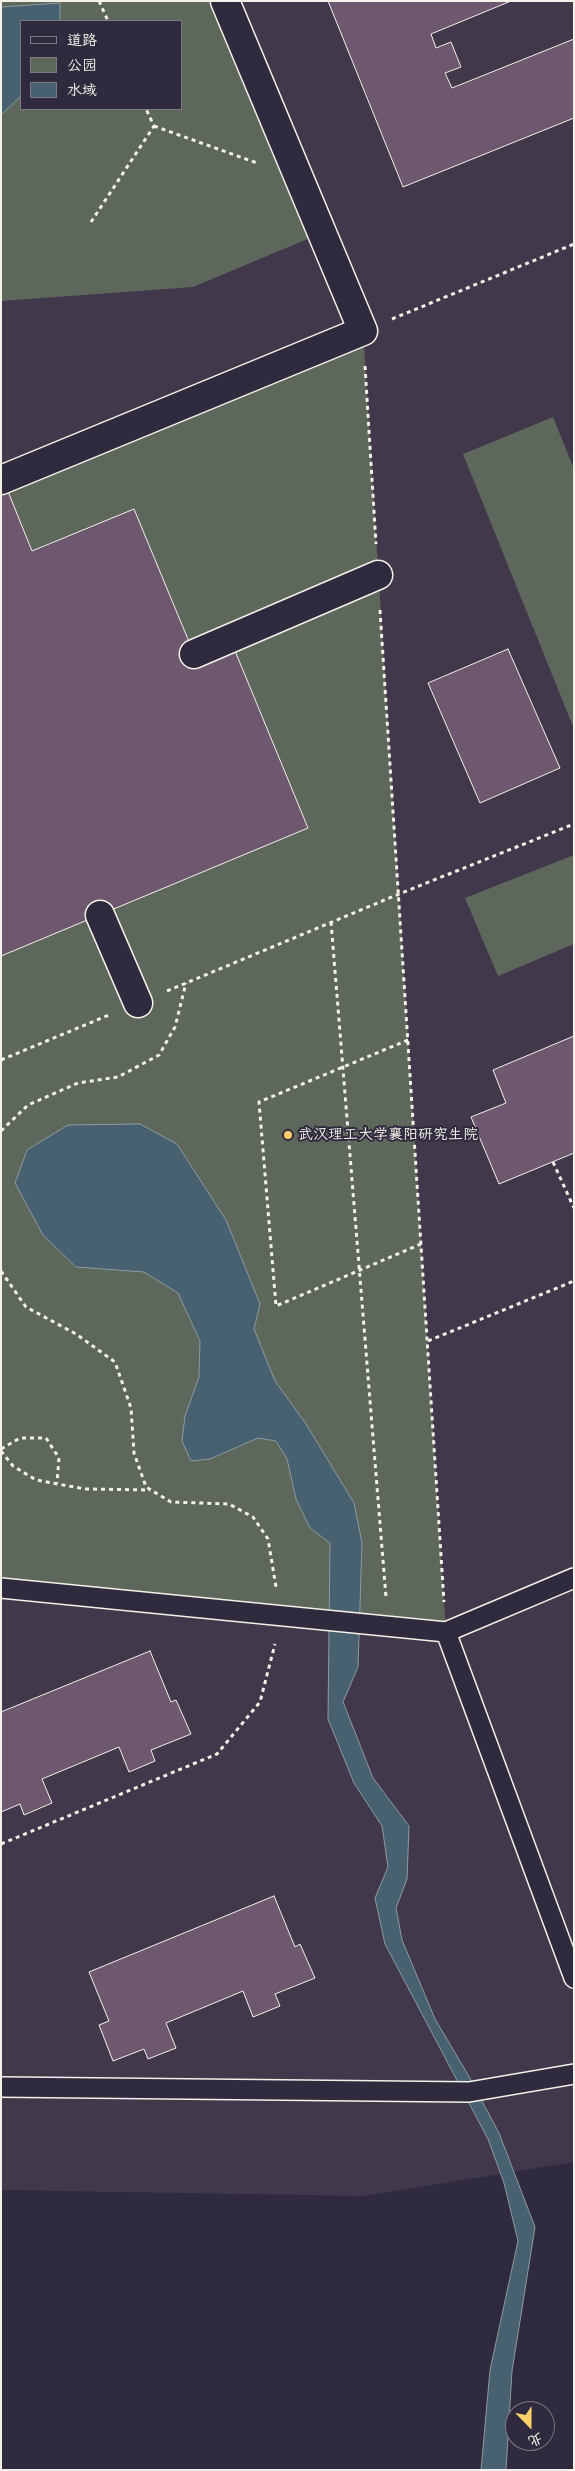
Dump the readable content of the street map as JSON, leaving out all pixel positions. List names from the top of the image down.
{
  "places": ["武汉理工大学襄阳研究生院"],
  "legend": ["道路", "公园", "水域"],
  "north": "bottom"
}
